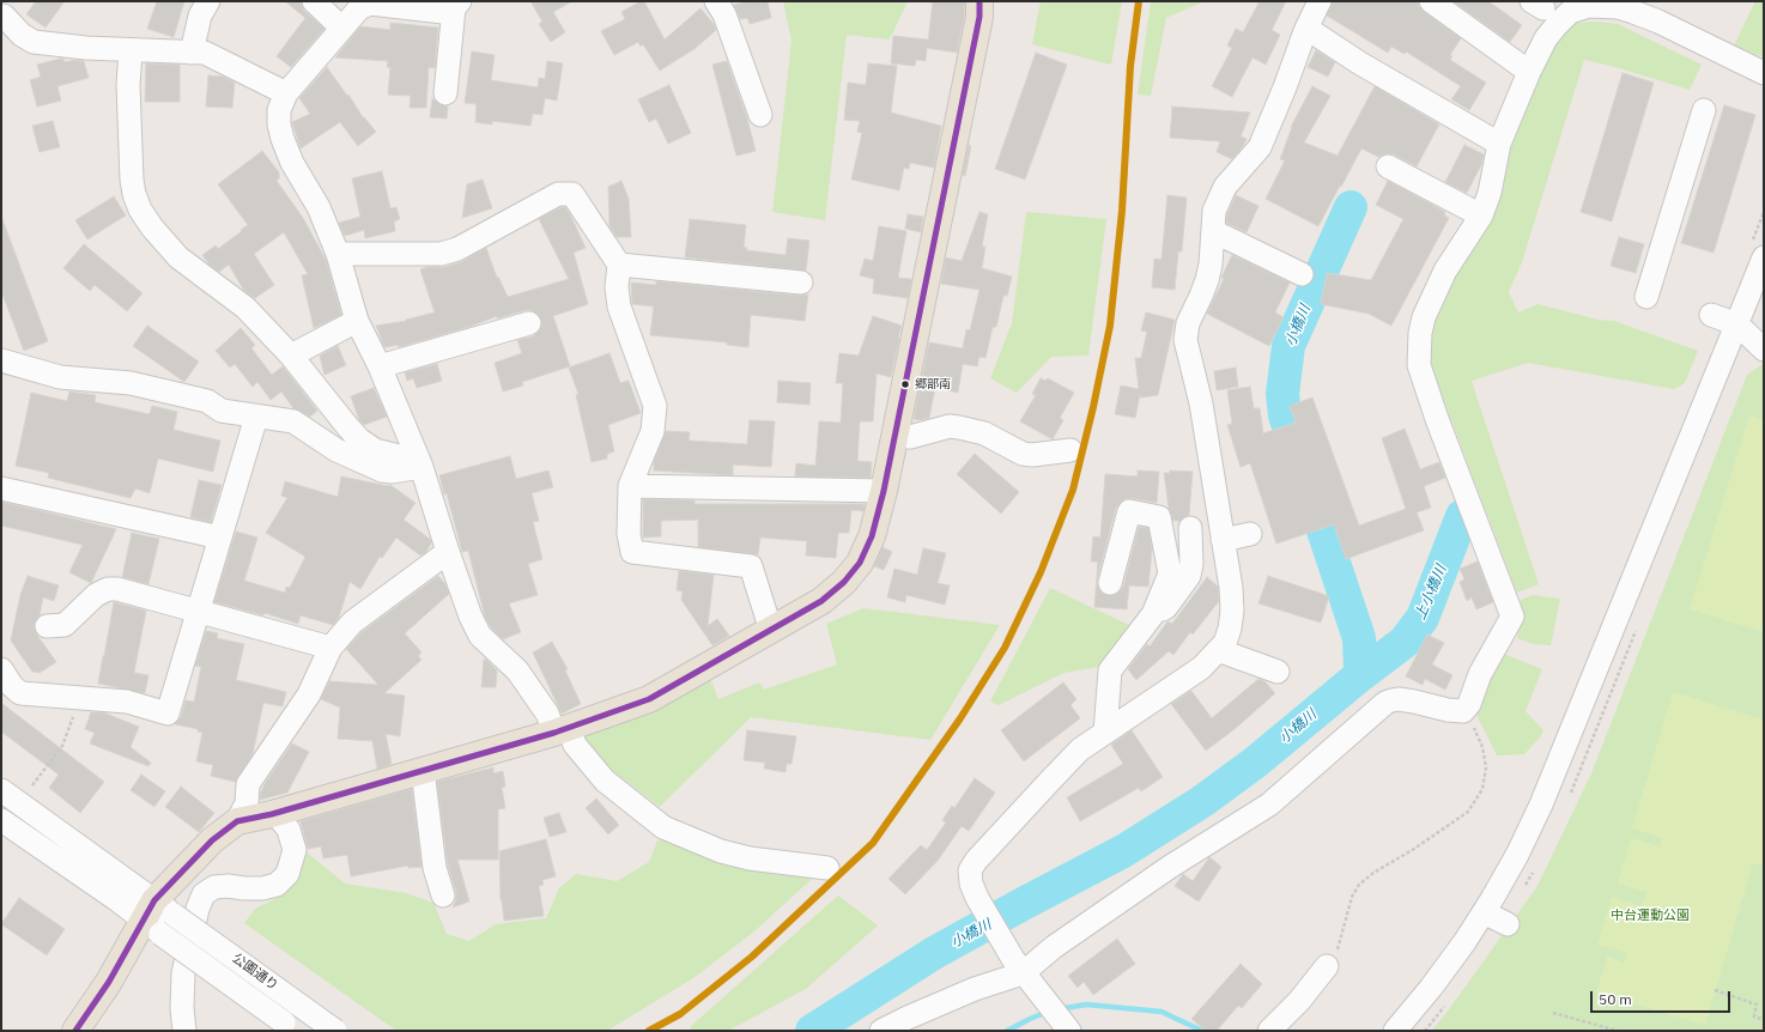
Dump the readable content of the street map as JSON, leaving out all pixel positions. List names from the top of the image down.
{
  "streets": {
    "street": ["公園通り"]
  },
  "water": ["小橋川", "上小橋川"],
  "parks": ["中台運動公園"],
  "places": ["郷部南"],
  "scale_bar": "50 m"
}
